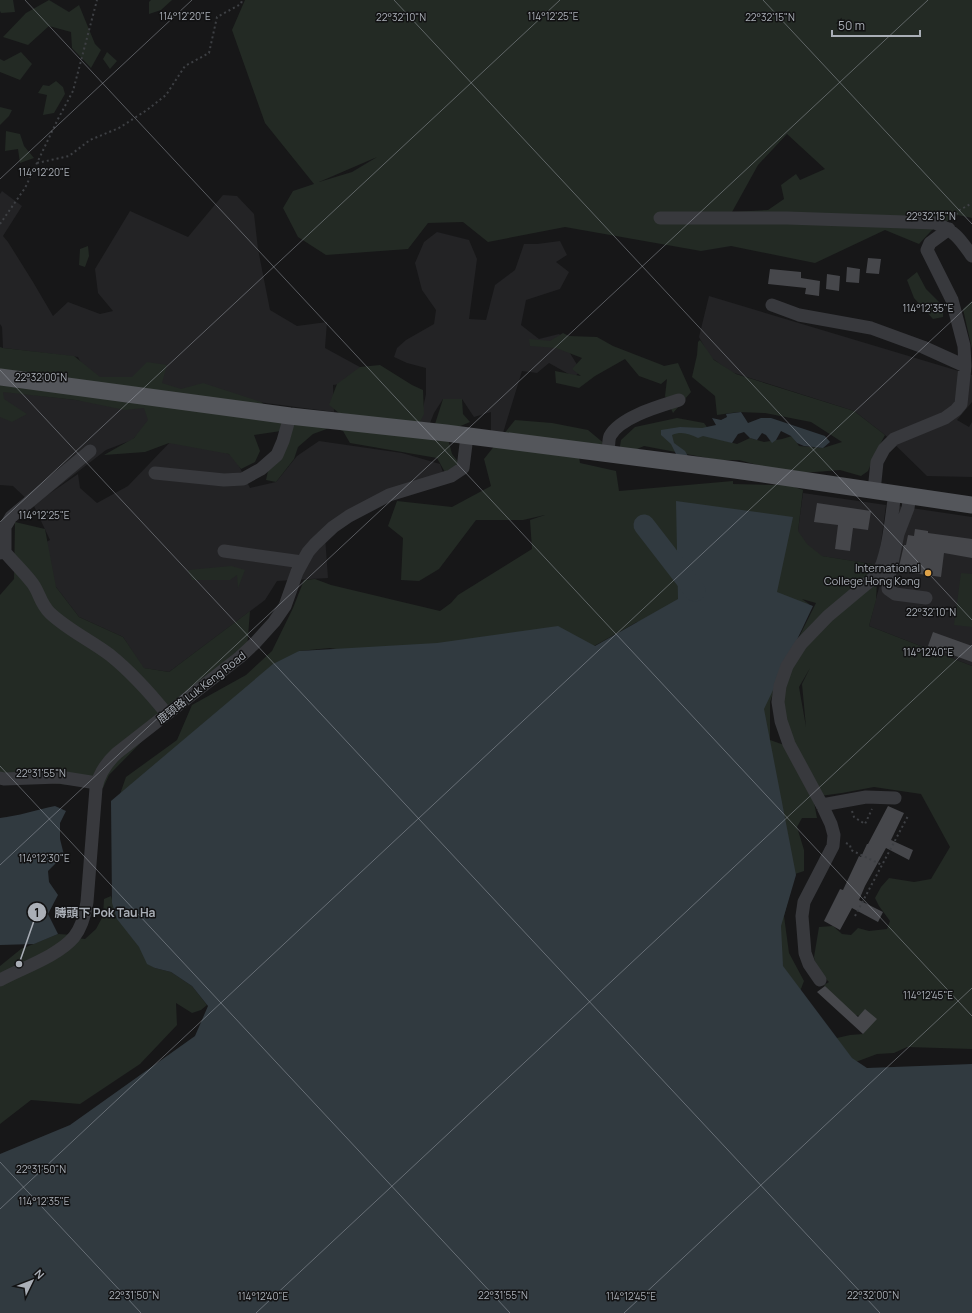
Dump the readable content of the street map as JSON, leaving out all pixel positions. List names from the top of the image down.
{
  "streets": {
    "street": ["鹿頸路 Luk Keng Road"]
  },
  "places": ["International College Hong Kong", "膊頭下 Pok Tau Ha"],
  "scale_bar": "50 m",
  "north": "top right",
  "coordinates": [
    "114°12'25\"E",
    "114°12'20\"E",
    "22°32'10\"N",
    "22°32'15\"N",
    "114°12'35\"E",
    "22°32'00\"N",
    "114°12'40\"E",
    "22°31'55\"N",
    "114°12'30\"E",
    "114°12'45\"E",
    "22°31'50\"N"
  ]
}
